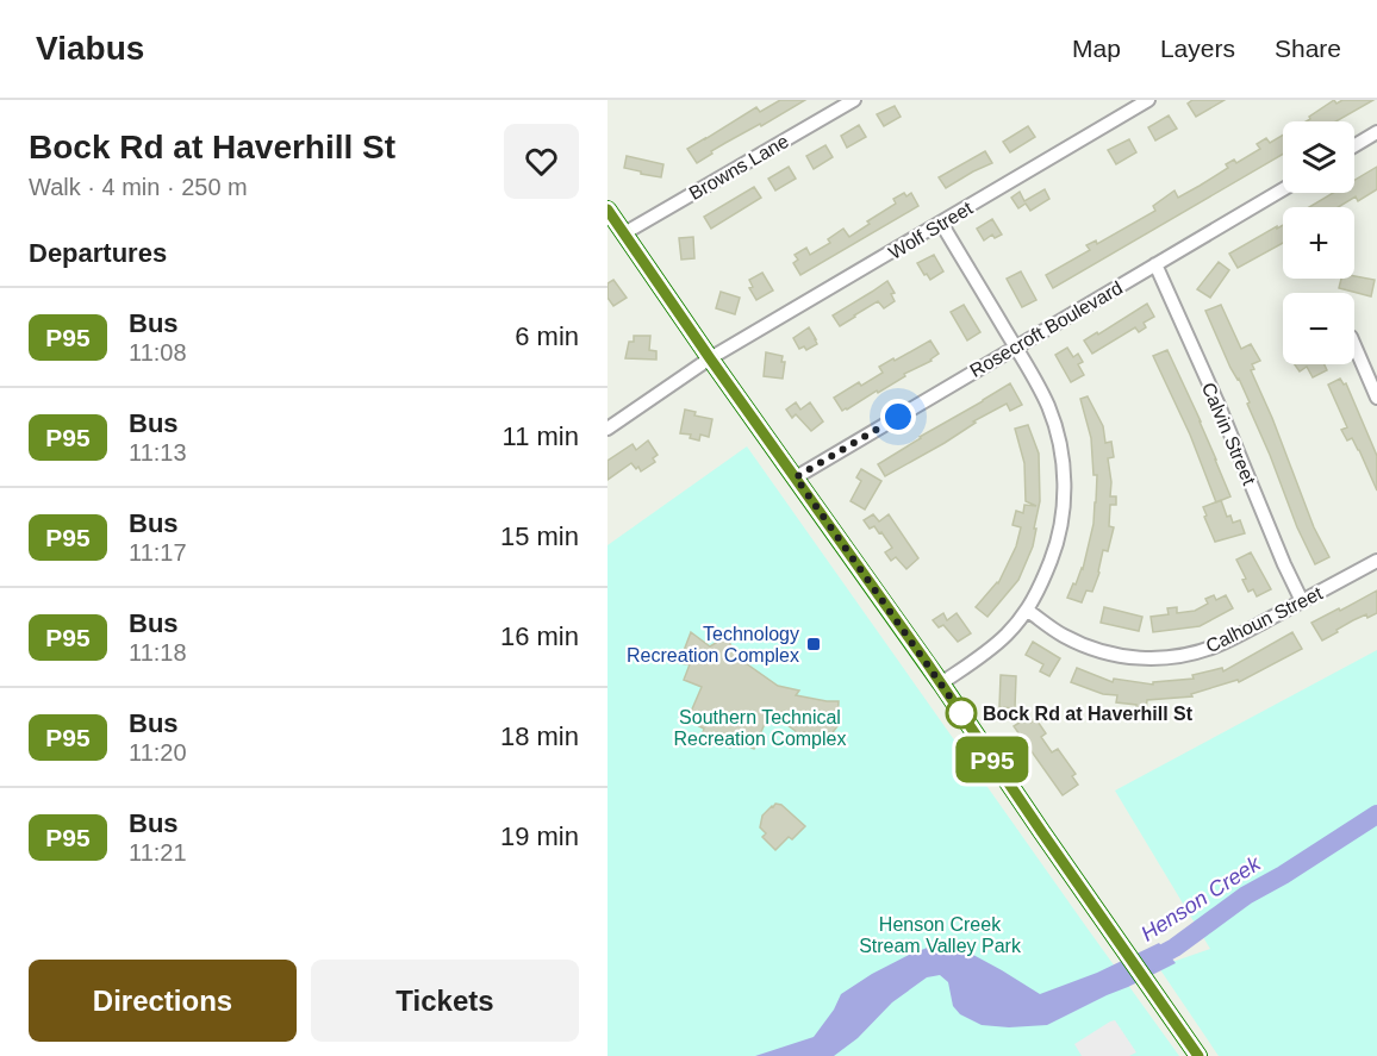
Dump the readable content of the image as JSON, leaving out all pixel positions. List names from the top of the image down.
{
  "streets": {
    "street": [
      "Browns Lane",
      "Wolf Street",
      "Rosecroft Boulevard",
      "Calvin Street",
      "Calhoun Street"
    ]
  },
  "crossings": [
    ["Rosecroft Boulevard", "Calvin Street"],
    ["Calvin Street", "Calhoun Street"]
  ],
  "water": ["Henson Creek"],
  "parks": ["Southern Technical Recreation Complex", "Henson Creek Stream Valley Park"],
  "places": {
    "transit": ["Technology Recreation Complex"],
    "other": ["Bock Rd at Haverhill St"]
  },
  "lines": ["bus line P95"],
  "page": {
    "header": "Viabus",
    "nav": ["Map", "Layers", "Share"],
    "heading": [
      ["Bock Rd at Haverhill St", "Walk · 4 min · 250 m"],
      "Departures"
    ],
    "on_map": "P95",
    "map_buttons": ["+", "−"],
    "list": [
      {
        "mark": "P95",
        "name": "Bus",
        "note": "11:08",
        "value": "6 min"
      },
      {
        "mark": "P95",
        "name": "Bus",
        "note": "11:13",
        "value": "11 min"
      },
      {
        "mark": "P95",
        "name": "Bus",
        "note": "11:17",
        "value": "15 min"
      },
      {
        "mark": "P95",
        "name": "Bus",
        "note": "11:18",
        "value": "16 min"
      },
      {
        "mark": "P95",
        "name": "Bus",
        "note": "11:20",
        "value": "18 min"
      },
      {
        "mark": "P95",
        "name": "Bus",
        "note": "11:21",
        "value": "19 min"
      }
    ],
    "buttons": ["Directions", "Tickets"]
  }
}
